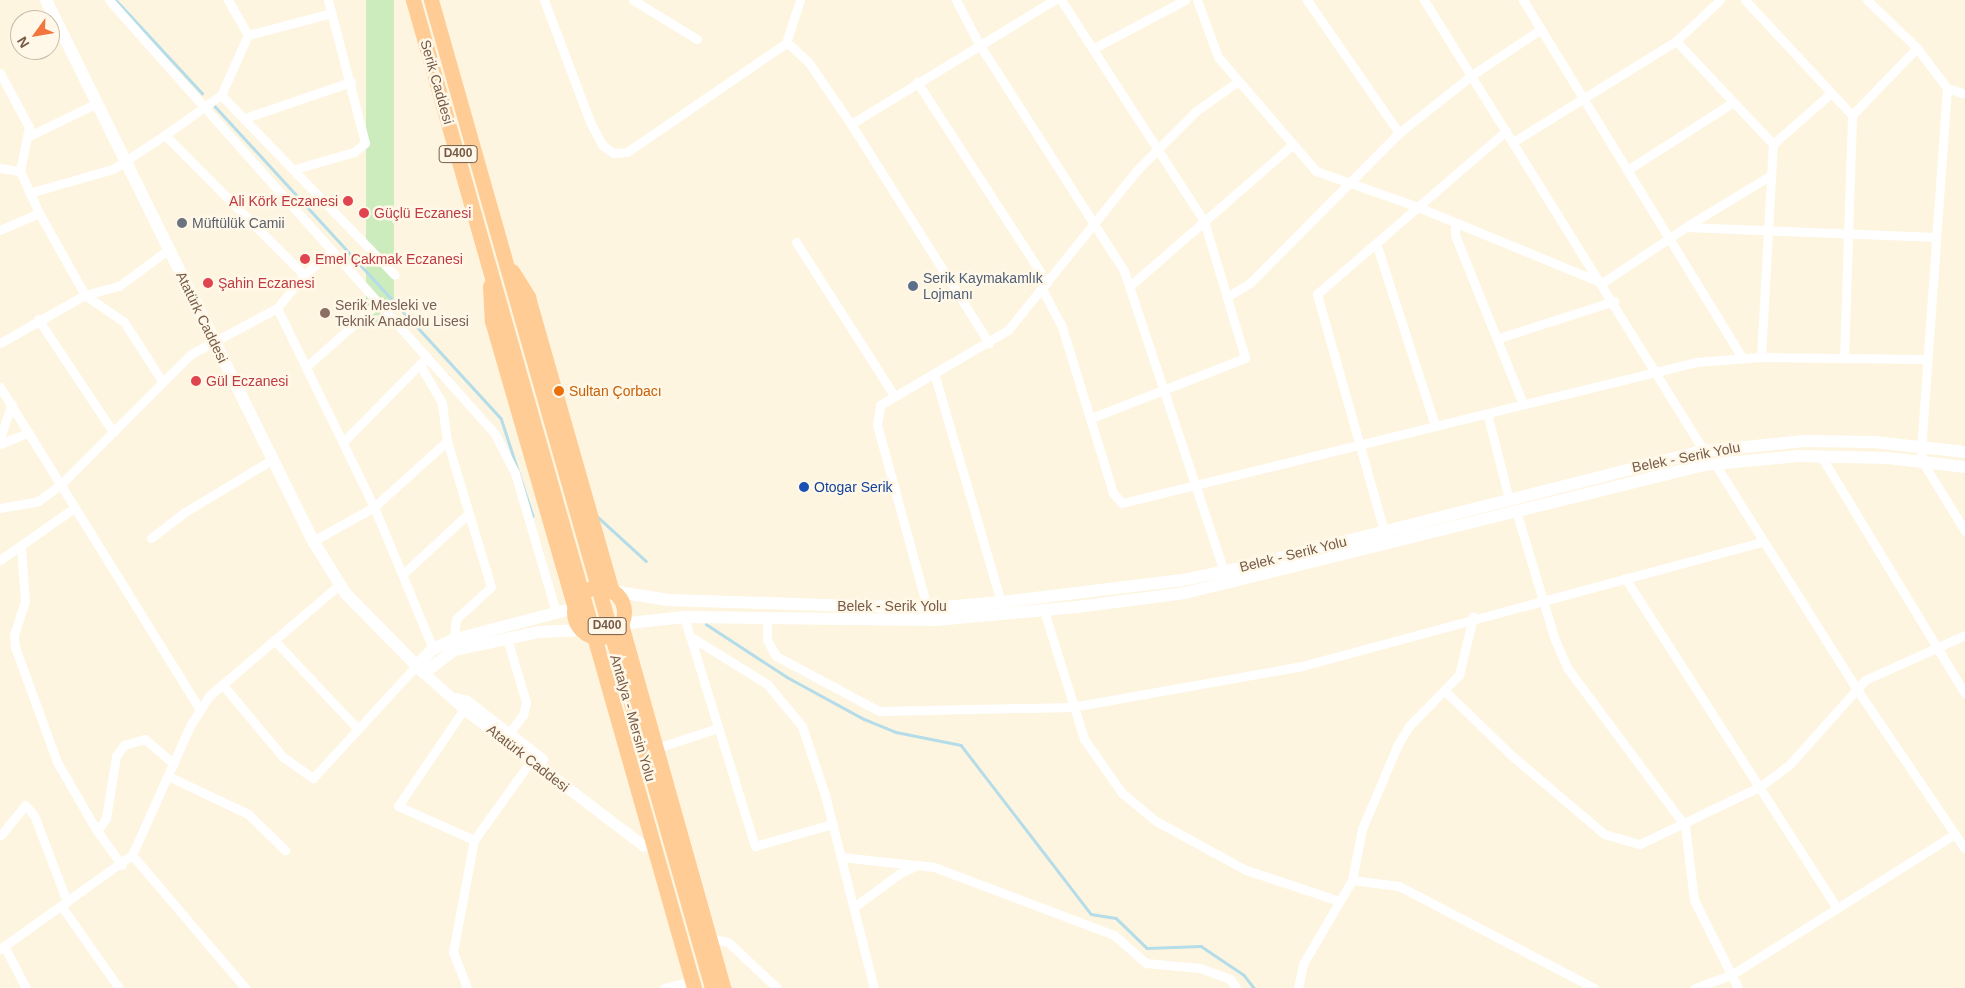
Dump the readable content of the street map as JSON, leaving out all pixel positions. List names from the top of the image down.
{
  "streets": {
    "highway": ["Serik Caddesi", "D400", "Antalya - Mersin Yolu"],
    "main road": ["Atatürk Caddesi", "Belek - Serik Yolu"]
  },
  "crossings": [
    ["Serik Caddesi", "Antalya - Mersin Yolu"]
  ],
  "places": [
    "Ali Körk Eczanesi",
    "Güçlü Eczanesi",
    "Müftülük Camii",
    "Emel Çakmak Eczanesi",
    "Şahin Eczanesi",
    "Serik Kaymakamlık Lojmanı",
    "Serik Mesleki ve Teknik Anadolu Lisesi",
    "Gül Eczanesi",
    "Sultan Çorbacı",
    "Otogar Serik"
  ],
  "north": "bottom left"
}
